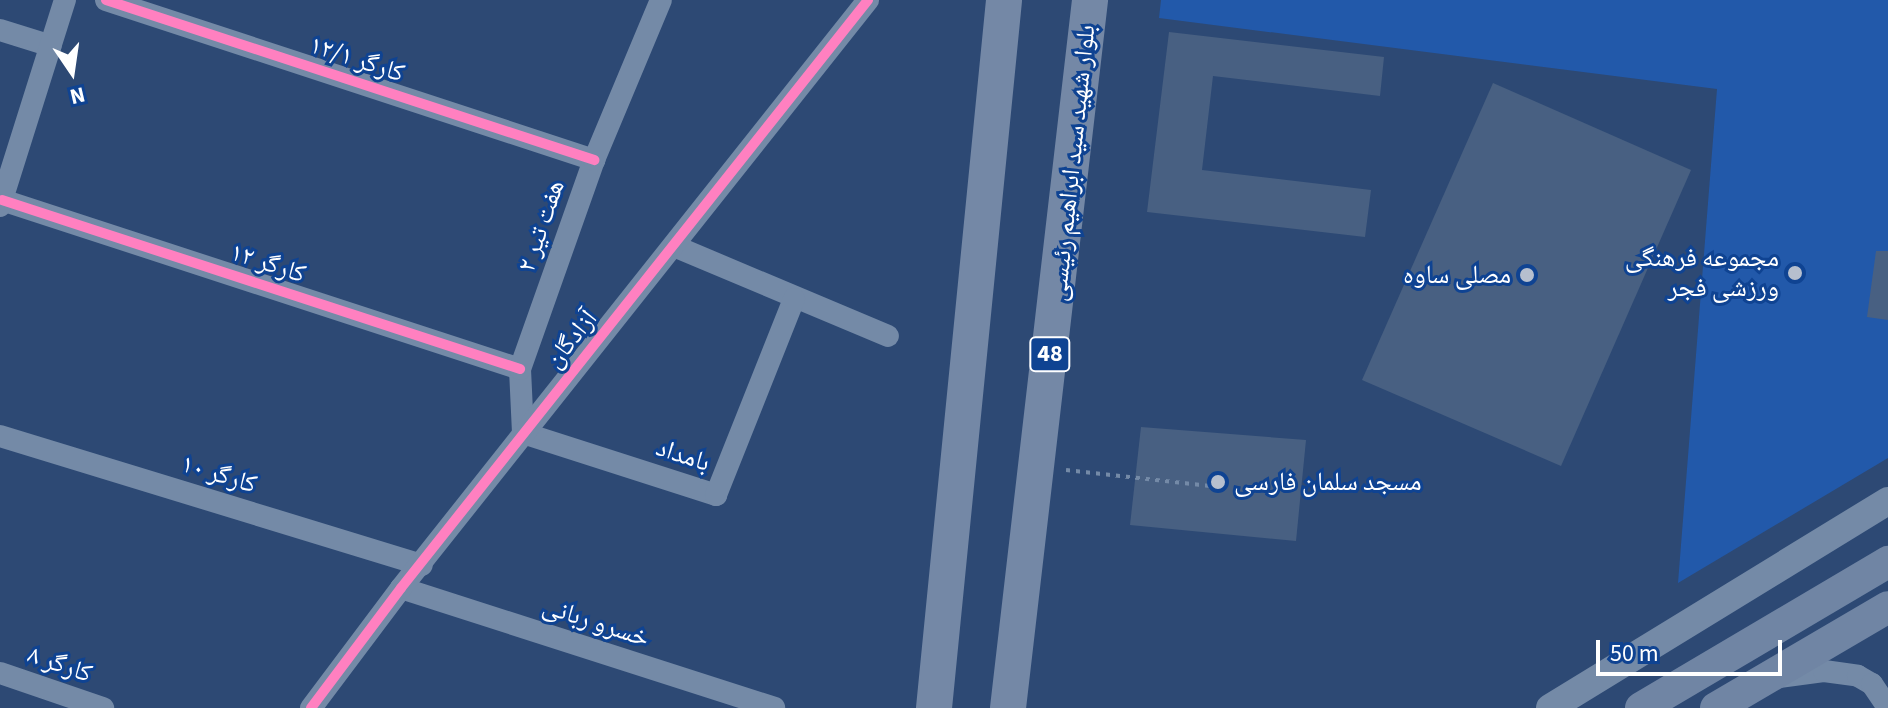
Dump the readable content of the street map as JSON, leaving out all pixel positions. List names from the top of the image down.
{
  "streets": {
    "main road": ["بلوار شهید سید ابراهیم رئیسی", "48"],
    "street": [
      "کارگر ۱۲/۱",
      "هفت تیر ۲",
      "کارگر ۱۲",
      "آزادگان",
      "بامداد",
      "کارگر ۱۰",
      "خسرو ربانی",
      "کارگر ۸"
    ]
  },
  "crossings": [
    ["کارگر ۱۲/۱", "هفت تیر ۲"],
    ["هفت تیر ۲", "کارگر ۱۲"],
    ["هفت تیر ۲", "آزادگان"],
    ["هفت تیر ۲", "بامداد"],
    ["آزادگان", "بامداد"],
    ["آزادگان", "کارگر ۱۰"],
    ["آزادگان", "خسرو ربانی"]
  ],
  "places": ["مجموعه فرهنگی ورزشی فجر", "مصلی ساوه", "مسجد سلمان فارسی"],
  "scale_bar": "50 m",
  "north": "bottom"
}
